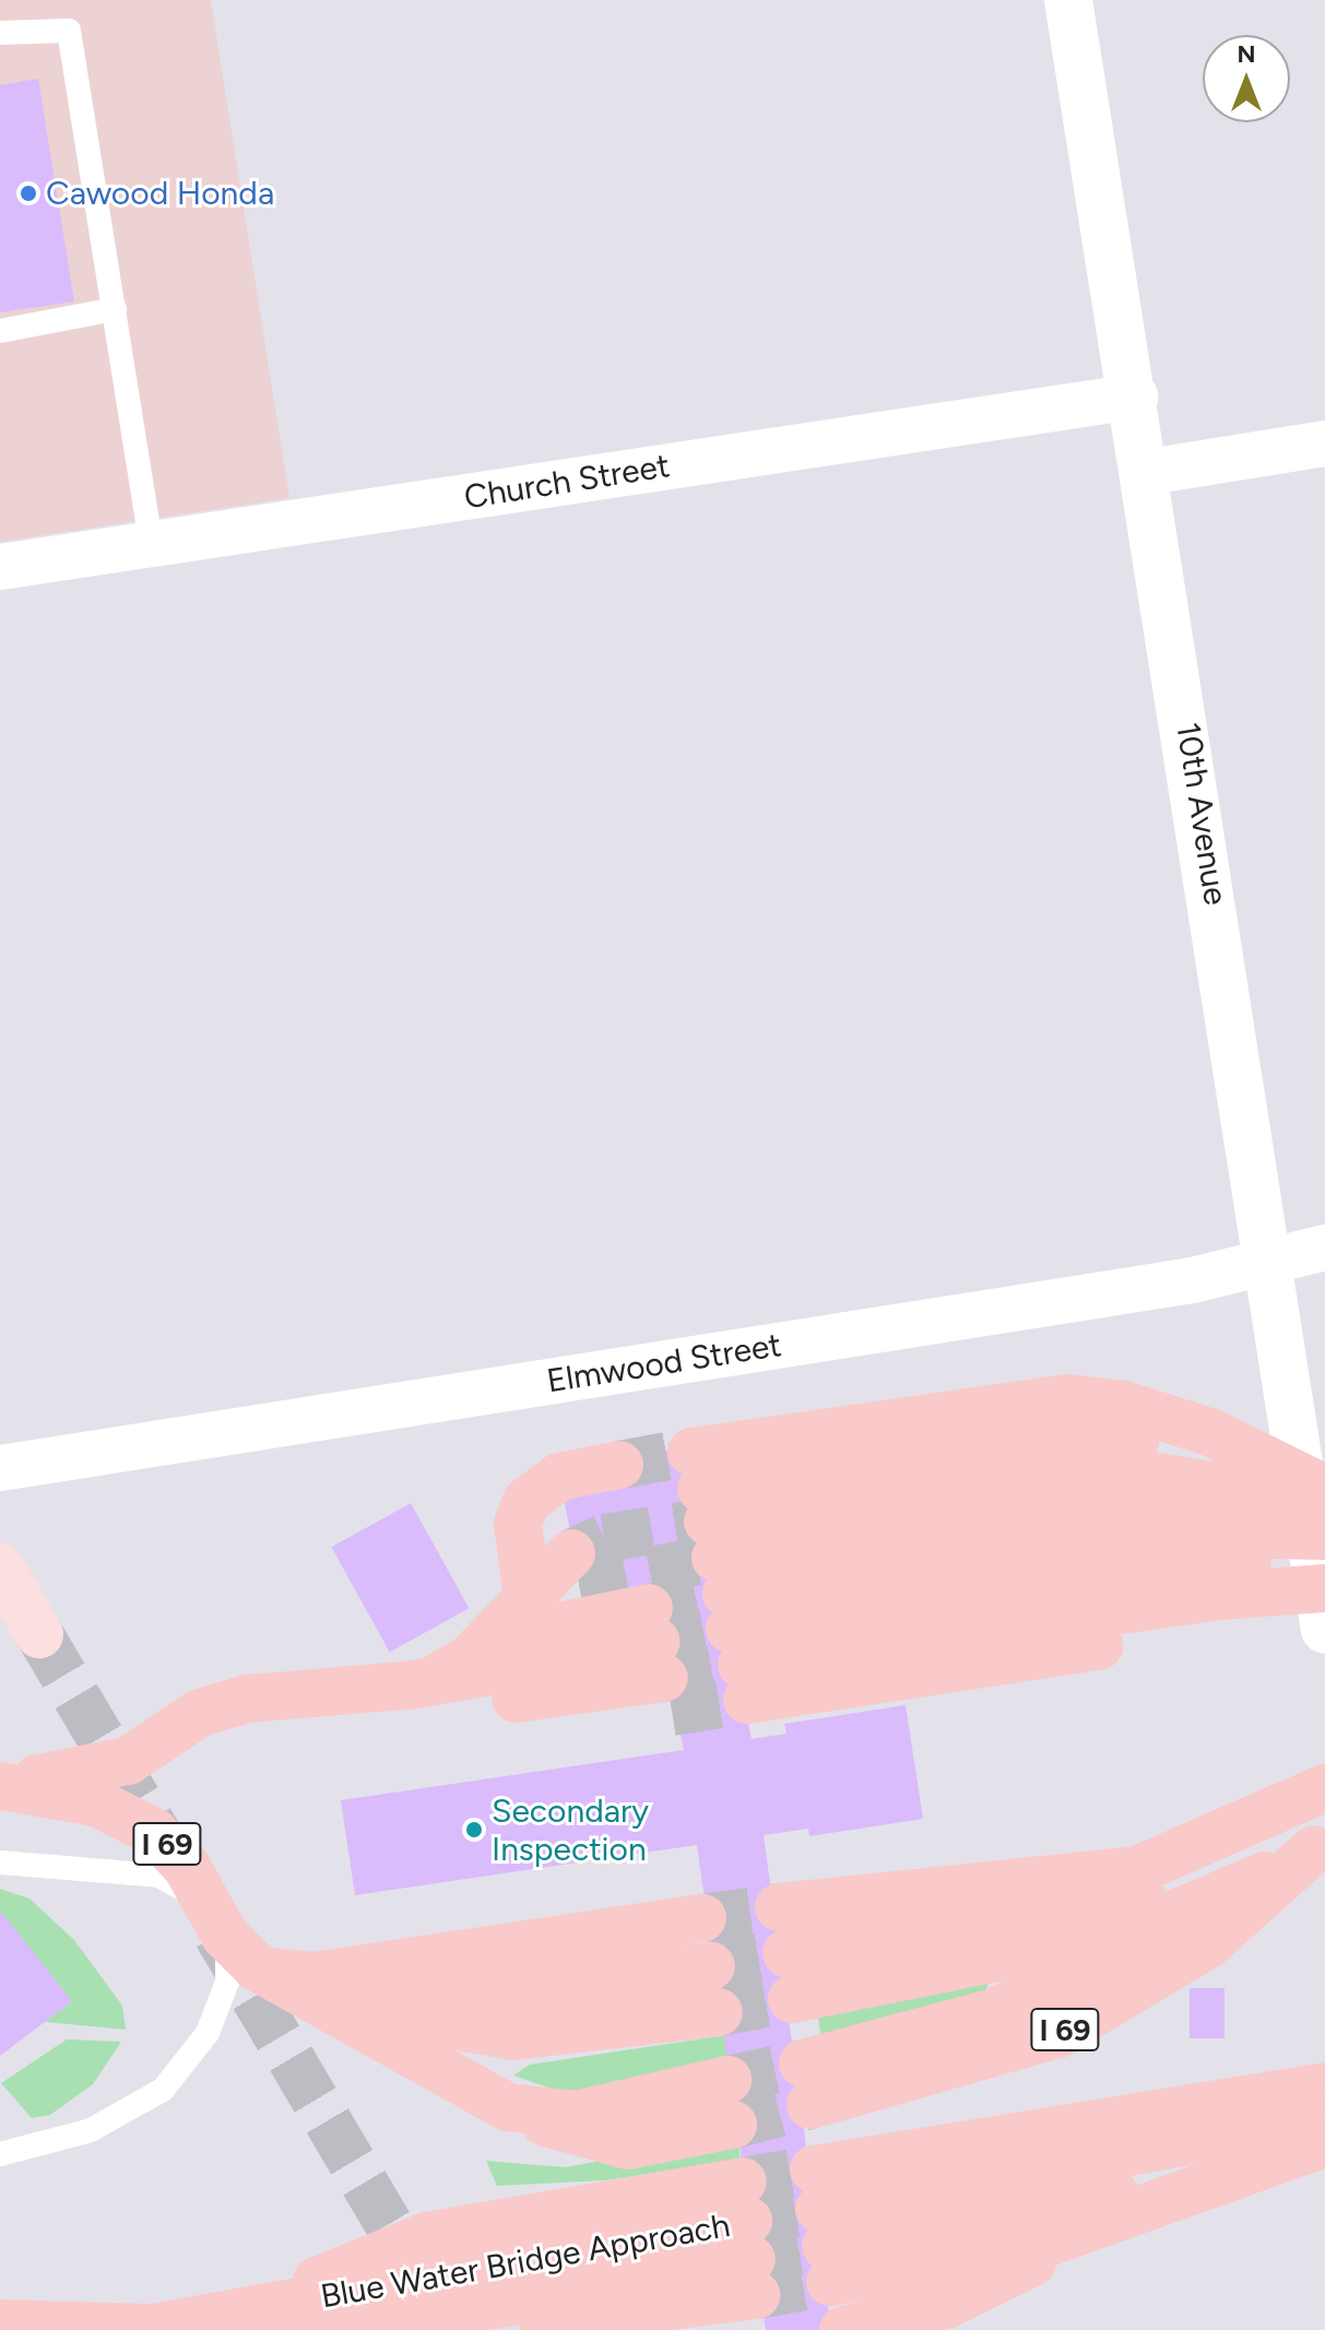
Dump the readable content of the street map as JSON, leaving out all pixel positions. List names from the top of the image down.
{
  "streets": {
    "highway": ["I 69", "Blue Water Bridge Approach"],
    "street": ["Church Street", "10th Avenue", "Elmwood Street"]
  },
  "crossings": [
    ["Church Street", "10th Avenue"],
    ["10th Avenue", "Elmwood Street"]
  ],
  "places": ["Cawood Honda", "Secondary Inspection"],
  "north": "top"
}
